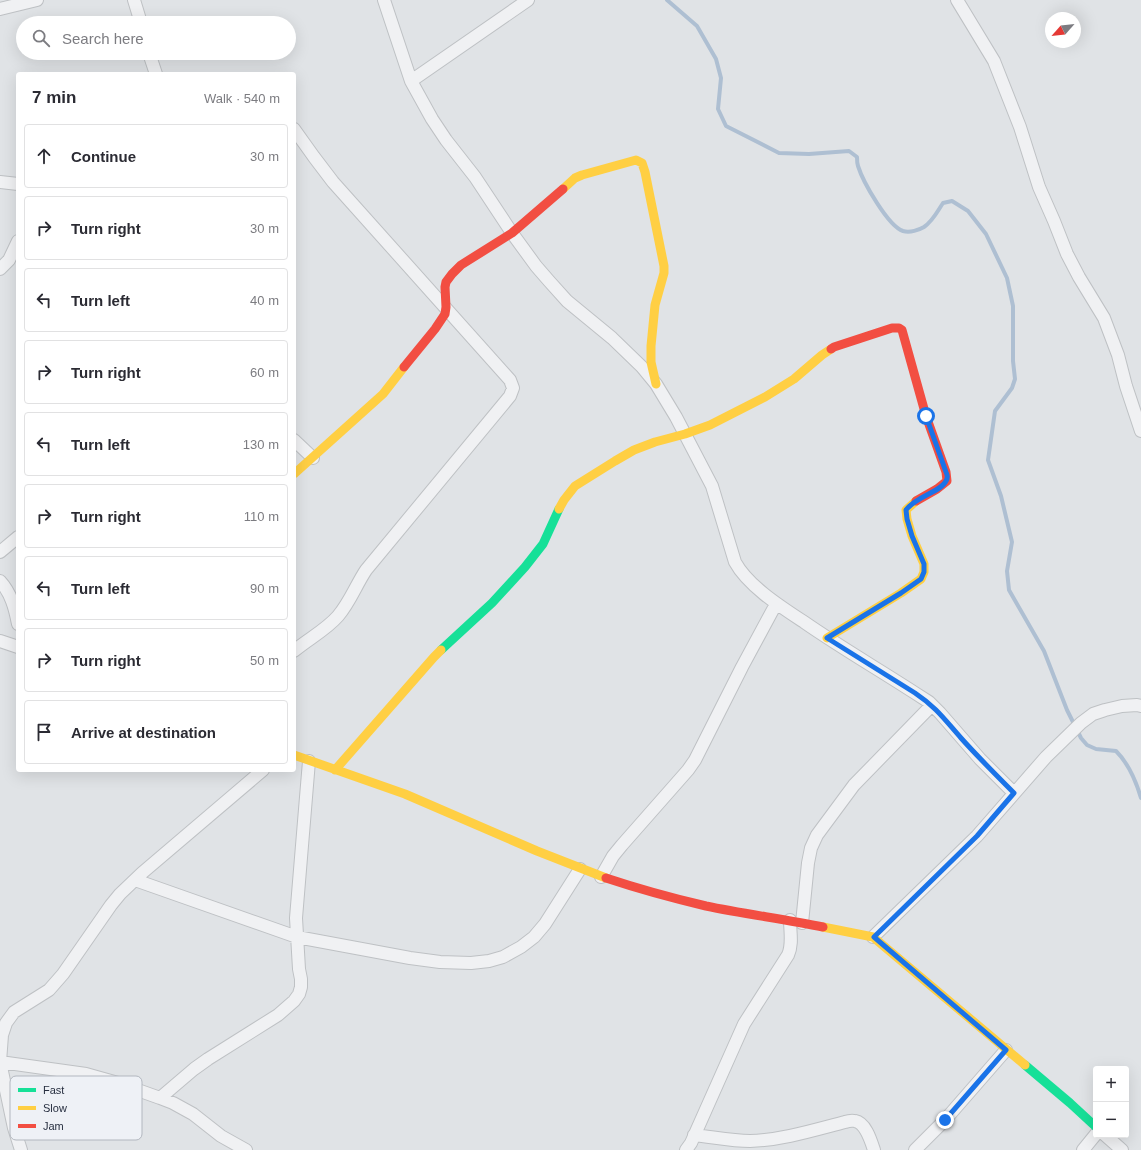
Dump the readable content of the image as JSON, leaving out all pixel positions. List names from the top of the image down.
{
  "legend": ["Fast", "Slow", "Jam"],
  "north": "bottom left",
  "page": {
    "search": "Search here",
    "heading": ["7 min", "Walk · 540 m"],
    "list": [
      ["Continue", "30 m"],
      ["Turn right", "30 m"],
      ["Turn left", "40 m"],
      ["Turn right", "60 m"],
      ["Turn left", "130 m"],
      ["Turn right", "110 m"],
      ["Turn left", "90 m"],
      ["Turn right", "50 m"],
      "Arrive at destination"
    ],
    "map_buttons": ["+", "−"]
  }
}
